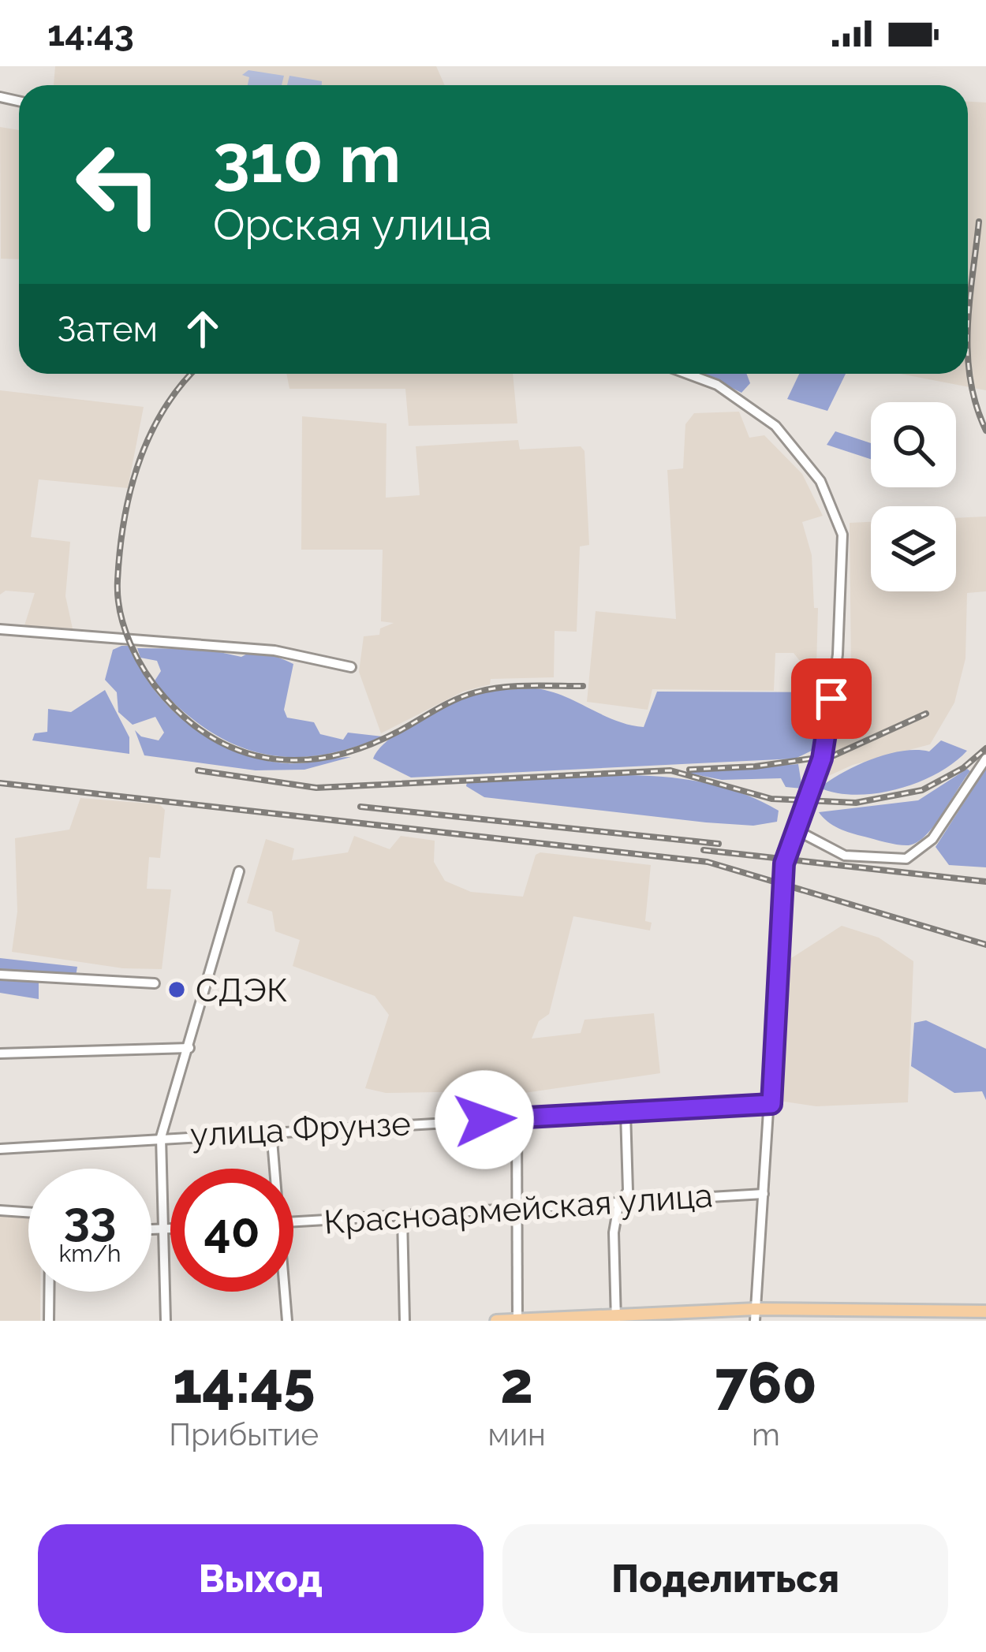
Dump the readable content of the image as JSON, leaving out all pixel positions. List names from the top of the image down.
{
  "streets": {
    "street": ["улица Фрунзе", "Красноармейская улица"]
  },
  "places": ["СДЭК"],
  "page": {
    "status": "14:43",
    "turn": ["310 m", "Орская улица"],
    "then": "Затем",
    "speed": "33 km/h",
    "limit": "40",
    "eta": [
      "14:45",
      "Прибытие",
      "2",
      "мин",
      "760",
      "m"
    ],
    "buttons": ["Выход", "Поделиться"]
  }
}
